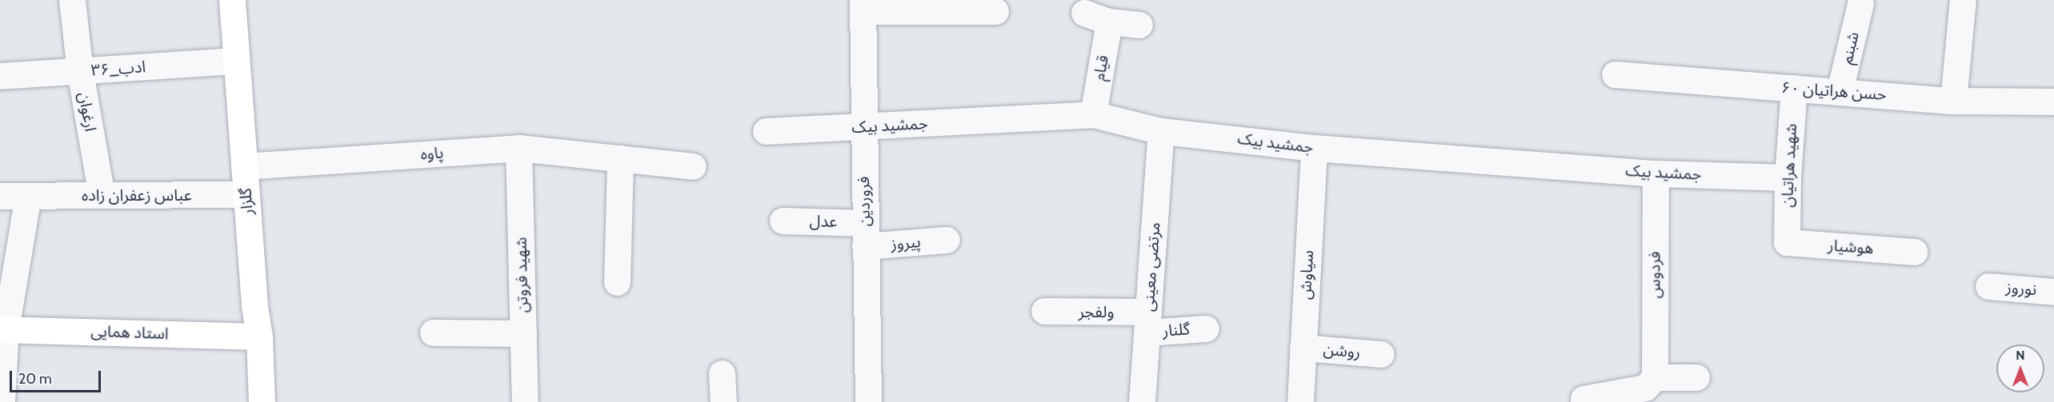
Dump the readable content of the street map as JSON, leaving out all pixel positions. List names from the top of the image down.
{
  "streets": {
    "main road": ["گلزار", "استاد همایی"],
    "street": [
      "شبنم",
      "قیام",
      "۳۶_ادب",
      "حسن هراتیان ۶۰",
      "ارغوان",
      "جمشید بیک",
      "پاوه",
      "شهید هراتیان",
      "عباس زعفران زاده",
      "فروردین",
      "عدل",
      "پیروز",
      "هوشیار",
      "مرتضی معینی",
      "شهید فروتن",
      "سیاوش",
      "فردوس",
      "نوروز",
      "ولفجر",
      "گلنار",
      "روشن"
    ]
  },
  "crossings": [
    ["شبنم", "حسن هراتیان ۶۰"],
    ["قیام", "جمشید بیک"],
    ["۳۶_ادب", "ارغوان"],
    ["۳۶_ادب", "گلزار"],
    ["حسن هراتیان ۶۰", "شهید هراتیان"],
    ["ارغوان", "عباس زعفران زاده"],
    ["جمشید بیک", "شهید هراتیان"],
    ["جمشید بیک", "فروردین"],
    ["جمشید بیک", "مرتضی معینی"],
    ["جمشید بیک", "سیاوش"],
    ["جمشید بیک", "فردوس"],
    ["پاوه", "گلزار"],
    ["پاوه", "شهید فروتن"],
    ["شهید هراتیان", "هوشیار"],
    ["عباس زعفران زاده", "گلزار"],
    ["گلزار", "استاد همایی"],
    ["فروردین", "عدل"],
    ["فروردین", "پیروز"],
    ["عدل", "پیروز"],
    ["مرتضی معینی", "ولفجر"],
    ["مرتضی معینی", "گلنار"],
    ["سیاوش", "روشن"],
    ["ولفجر", "گلنار"]
  ],
  "scale_bar": "20 m",
  "north": "top"
}
